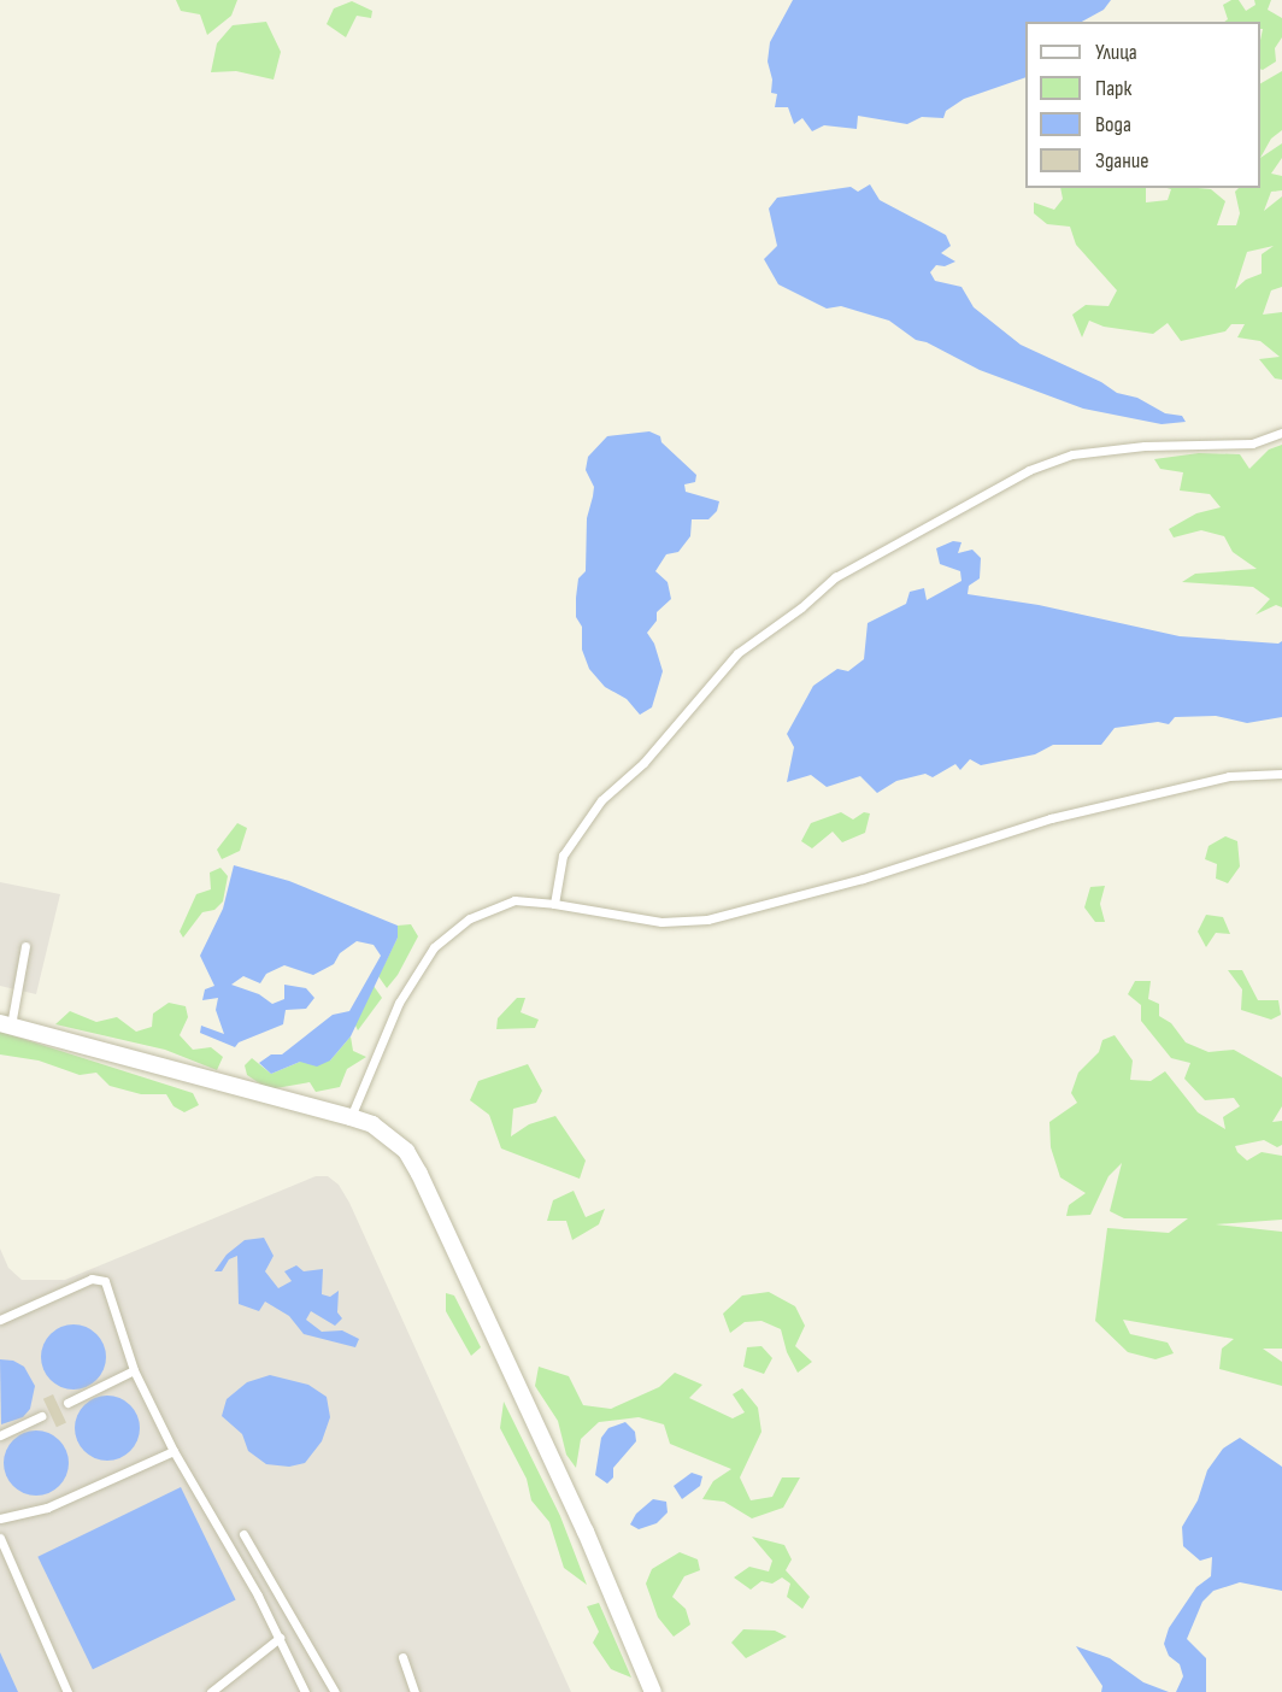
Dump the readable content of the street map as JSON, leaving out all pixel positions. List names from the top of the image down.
{
  "legend": [
    "Улица",
    "Парк",
    "Вода",
    "Здание"
  ]
}
